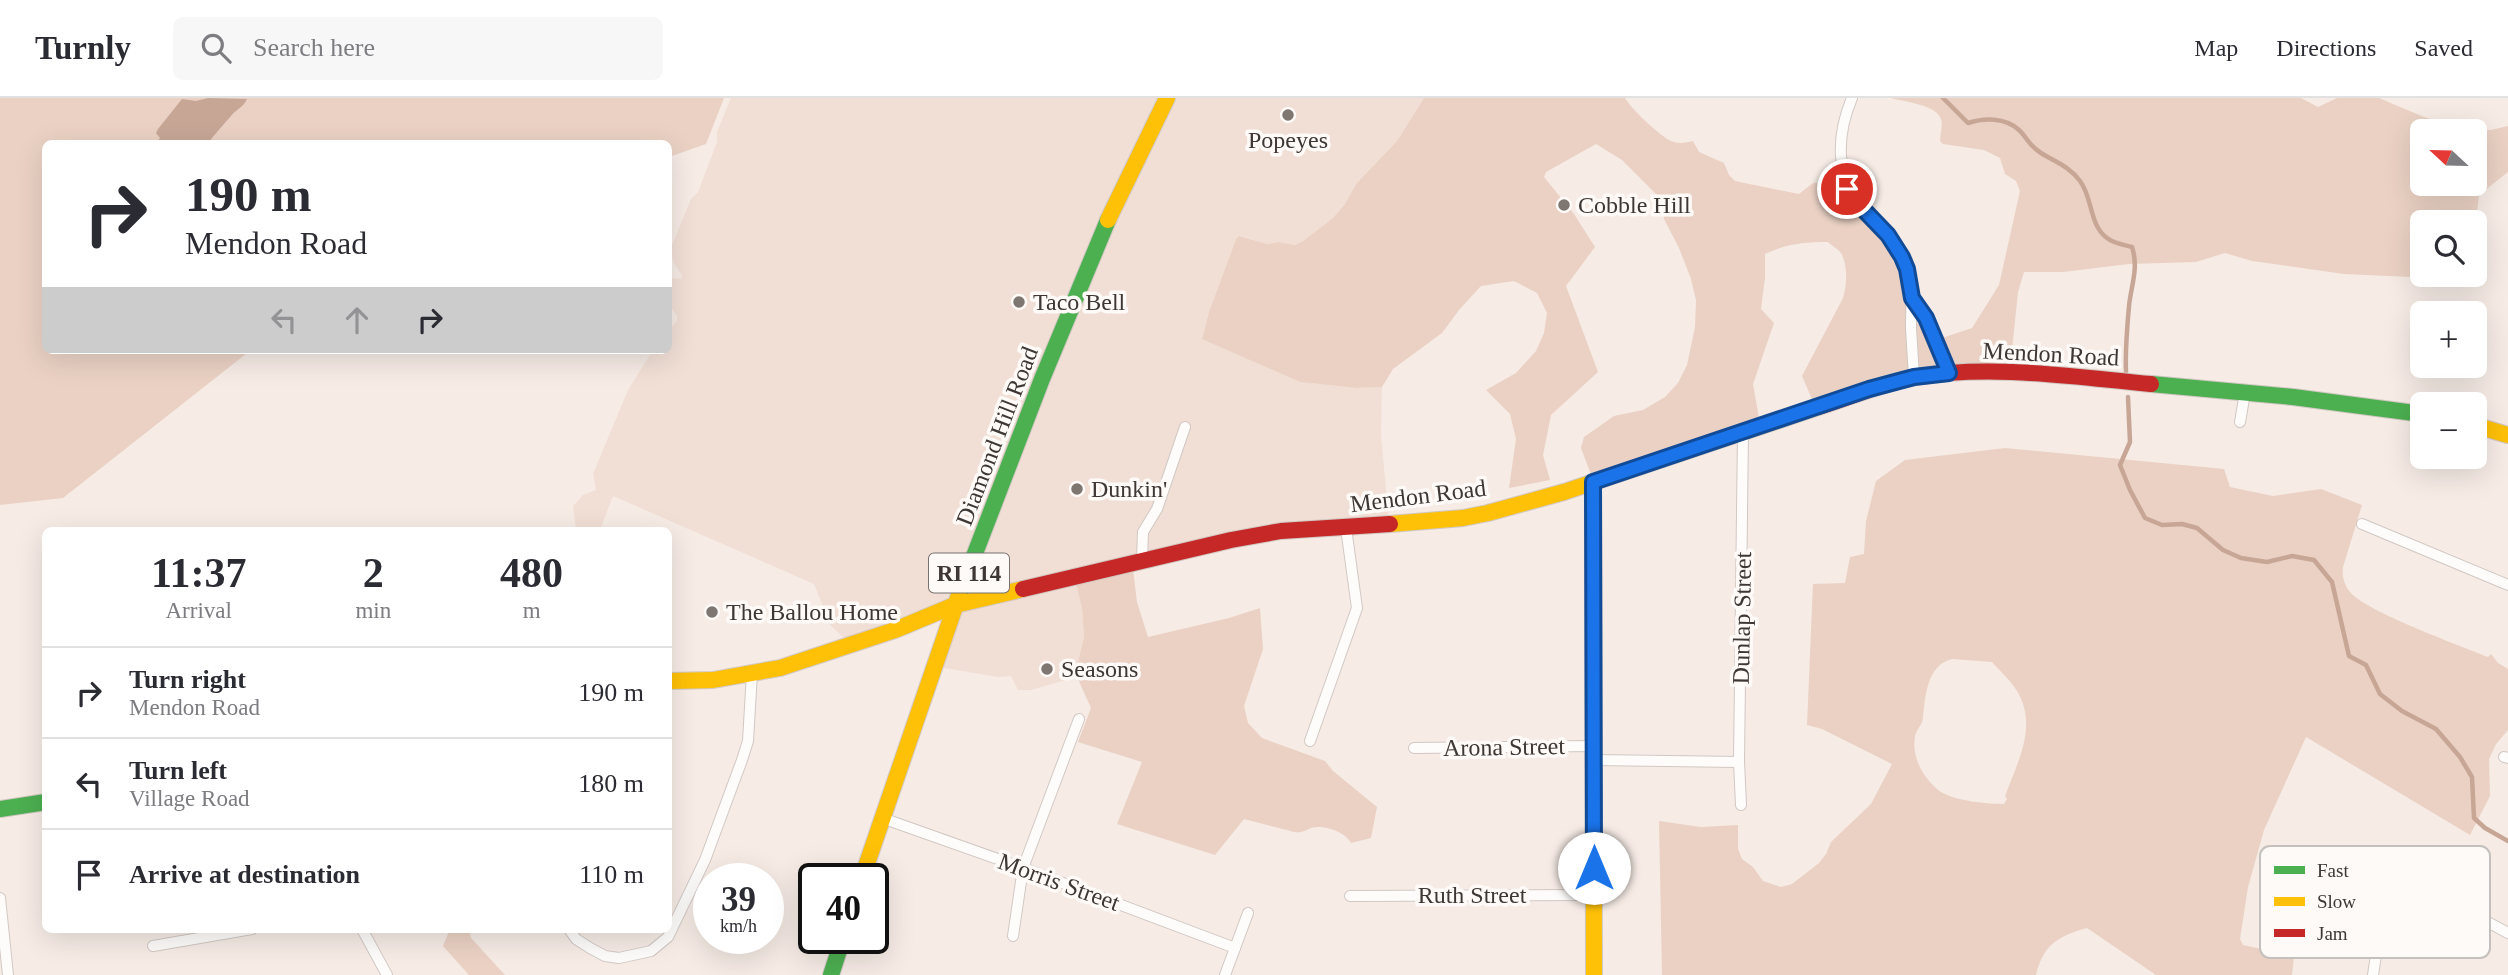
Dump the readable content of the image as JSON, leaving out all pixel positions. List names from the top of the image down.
{
  "streets": {
    "main road": ["Mendon Road", "Diamond Hill Road", "RI 114"],
    "street": [
      "Dunlap Street",
      "Arona Street",
      "Morris Street",
      "Ruth Street"
    ]
  },
  "crossings": [
    ["Mendon Road", "Diamond Hill Road"],
    ["Mendon Road", "Dunlap Street"],
    ["Diamond Hill Road", "Morris Street"],
    ["Dunlap Street", "Arona Street"]
  ],
  "places": [
    "Popeyes",
    "Cobble Hill",
    "Taco Bell",
    "Dunkin'",
    "The Ballou Home",
    "Seasons"
  ],
  "legend": ["Fast", "Slow", "Jam"],
  "north": "left",
  "page": {
    "header": "Turnly",
    "search": "Search here",
    "nav": ["Map", "Directions", "Saved"],
    "map_buttons": ["+", "−"],
    "turn": ["190 m", "Mendon Road"],
    "eta": [
      "11:37",
      "Arrival",
      "2",
      "min",
      "480",
      "m"
    ],
    "list": [
      {
        "name": "Turn right",
        "note": "Mendon Road",
        "value": "190 m"
      },
      {
        "name": "Turn left",
        "note": "Village Road",
        "value": "180 m"
      },
      {
        "name": "Arrive at destination",
        "value": "110 m"
      }
    ],
    "speed": "39 km/h",
    "limit": "40"
  }
}
